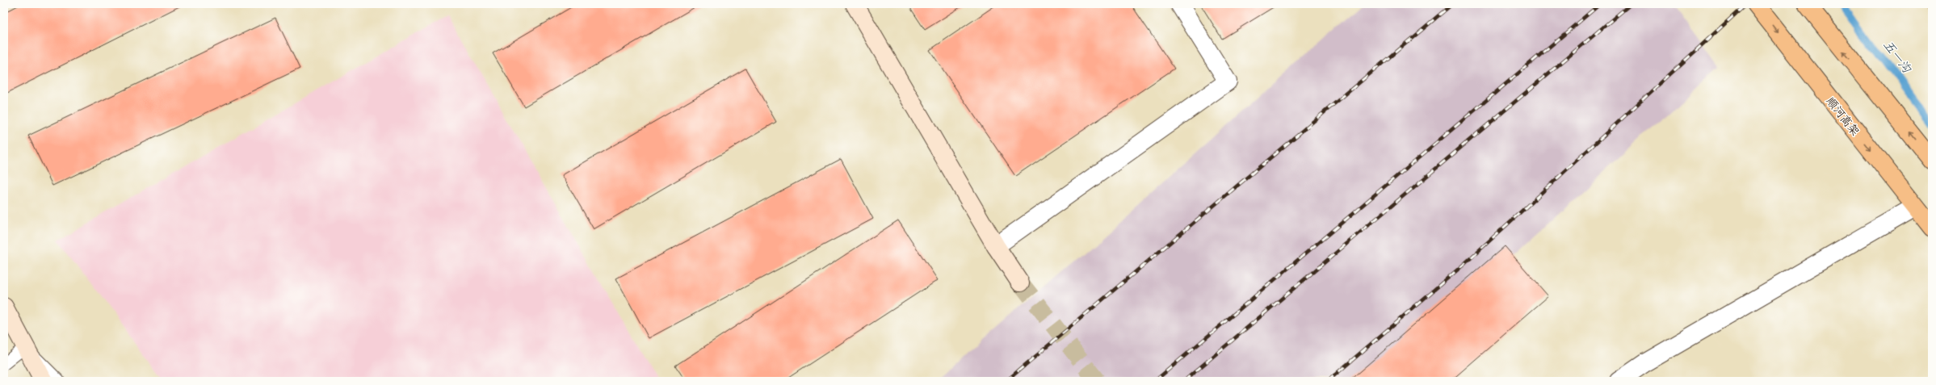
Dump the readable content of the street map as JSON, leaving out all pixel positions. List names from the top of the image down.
{
  "streets": {
    "highway": ["顺河高架"]
  },
  "water": ["五一沟"]
}
